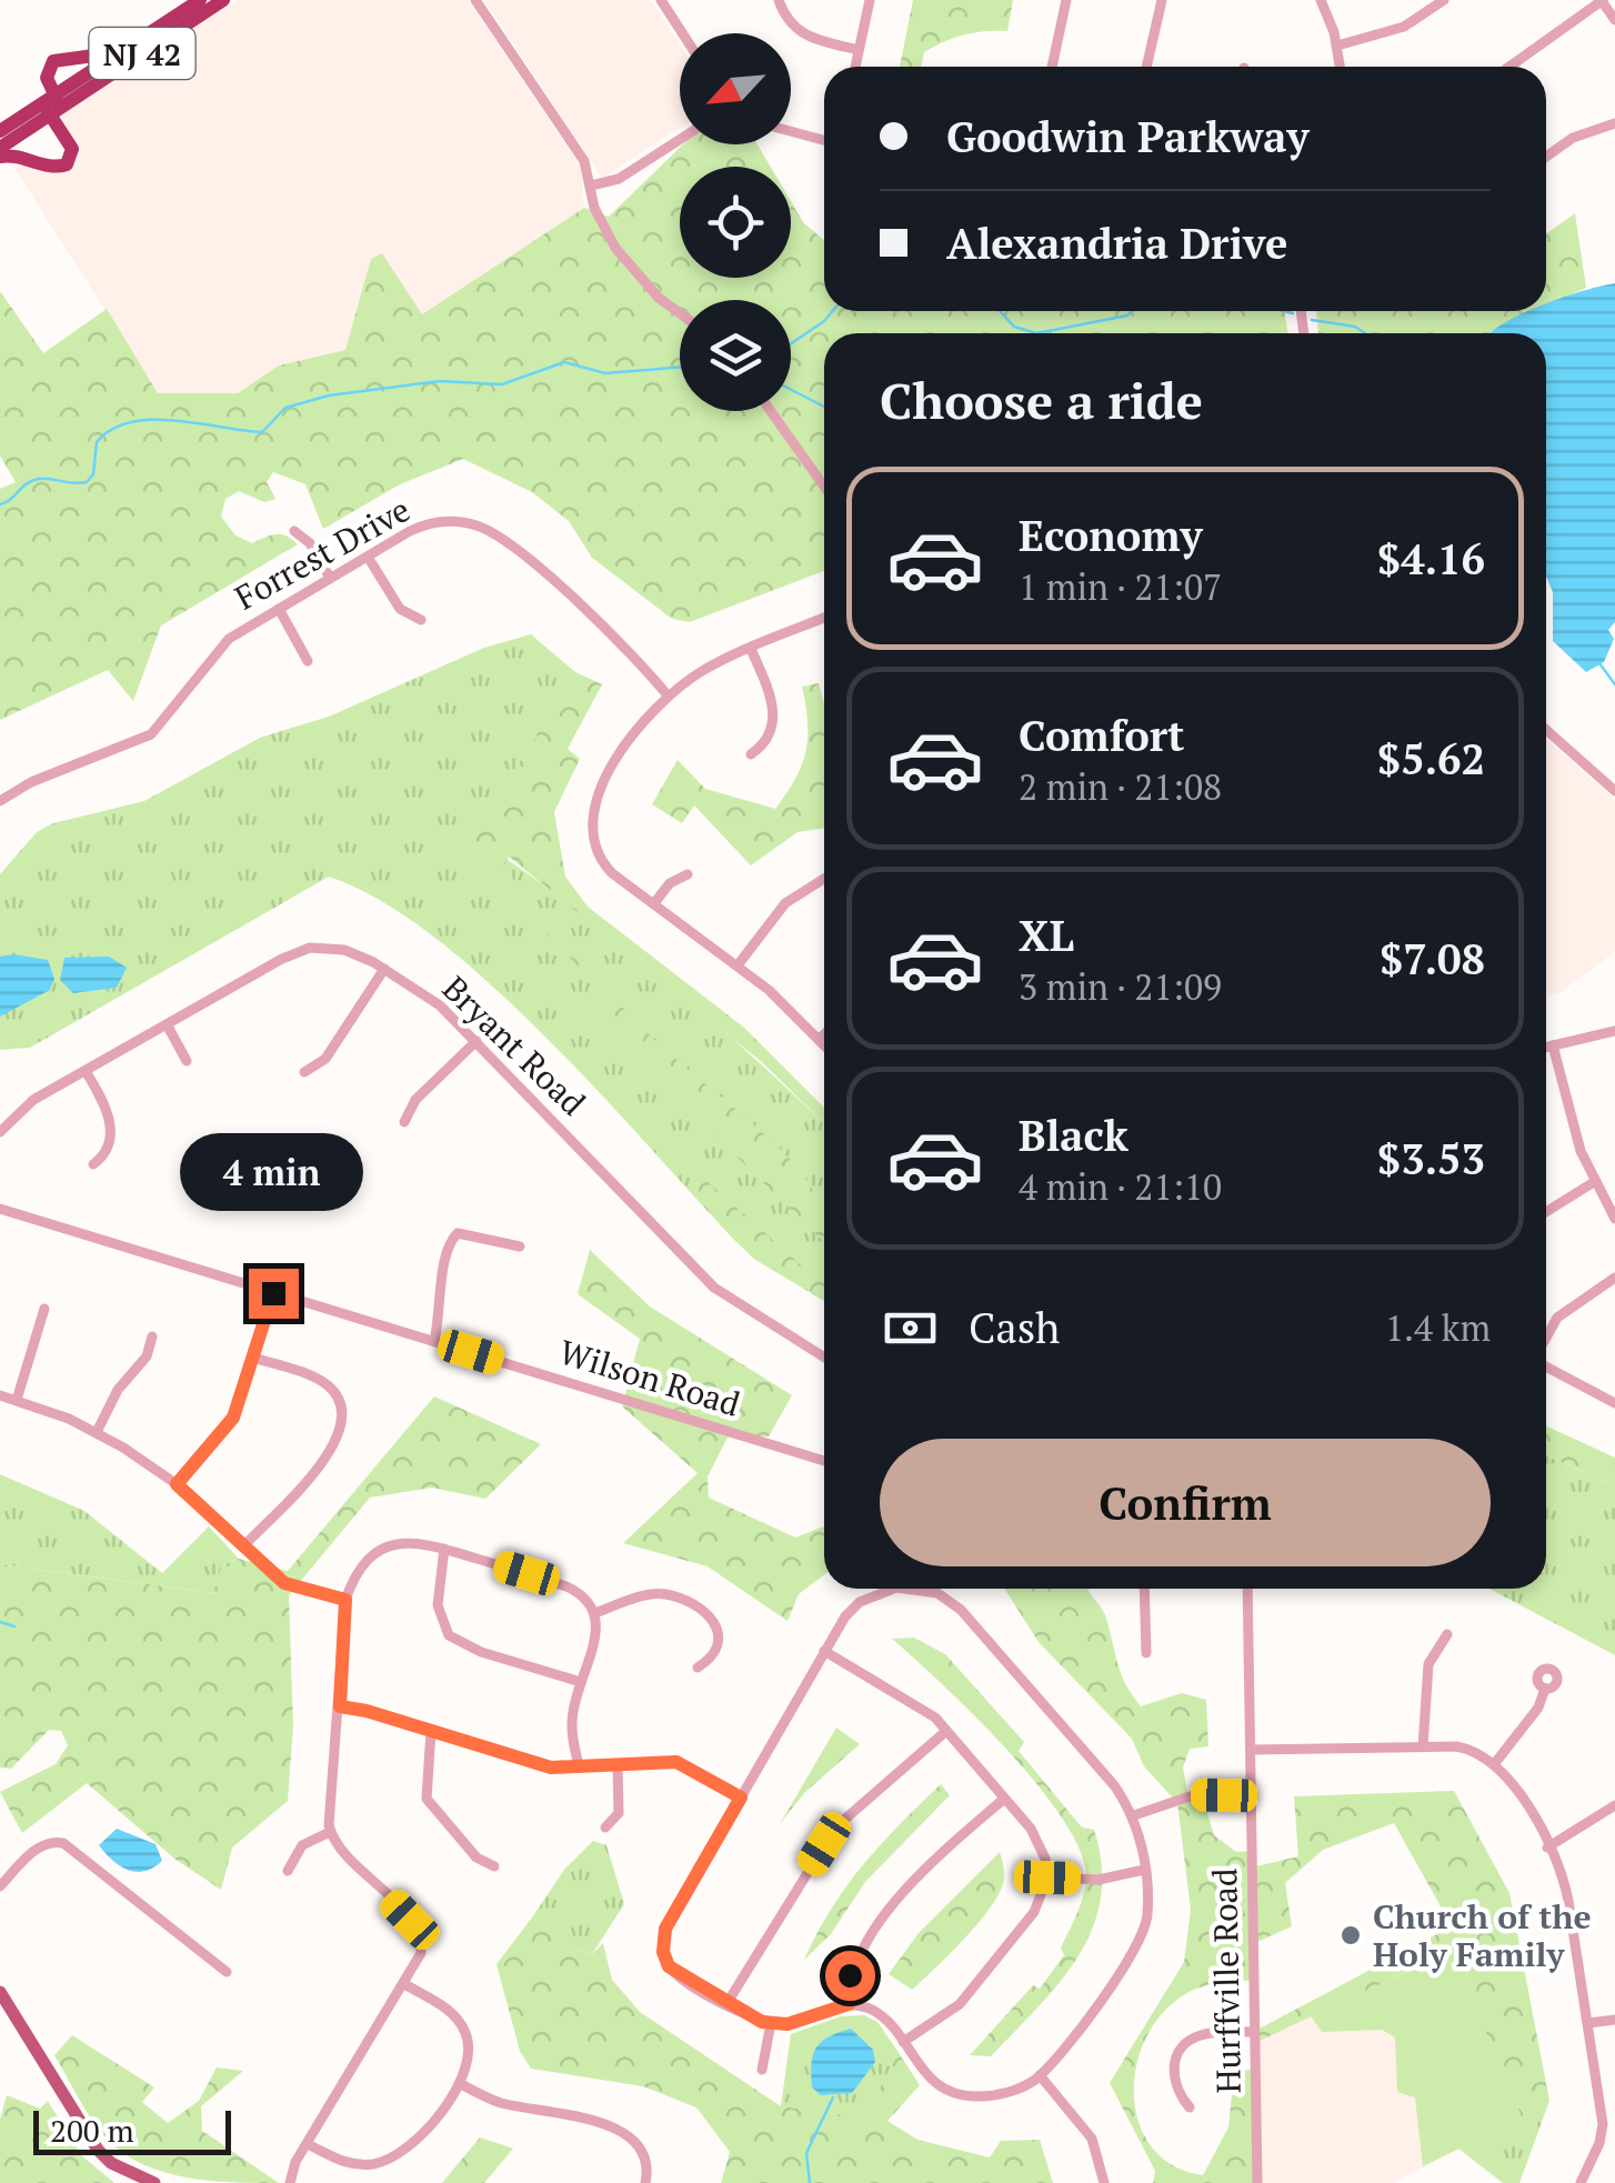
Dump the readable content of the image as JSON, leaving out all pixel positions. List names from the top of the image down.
{
  "streets": {
    "highway": ["NJ 42"],
    "street": [
      "Forrest Drive",
      "Bryant Road",
      "Wilson Road",
      "Hurffville Road"
    ]
  },
  "places": ["Church of the Holy Family"],
  "scale_bar": "200 m",
  "north": "bottom left",
  "page": {
    "banner": ["Goodwin Parkway", "Alexandria Drive"],
    "heading": "Choose a ride",
    "list": [
      {
        "name": "Economy",
        "note": "1 min · 21:07",
        "value": "$4.16"
      },
      {
        "name": "Comfort",
        "note": "2 min · 21:08",
        "value": "$5.62"
      },
      {
        "name": "XL",
        "note": "3 min · 21:09",
        "value": "$7.08"
      },
      {
        "name": "Black",
        "note": "4 min · 21:10",
        "value": "$3.53"
      }
    ],
    "bubble": "4 min",
    "pay": ["Cash", "1.4 km"],
    "buttons": "Confirm",
    "scale": "200 m"
  }
}
